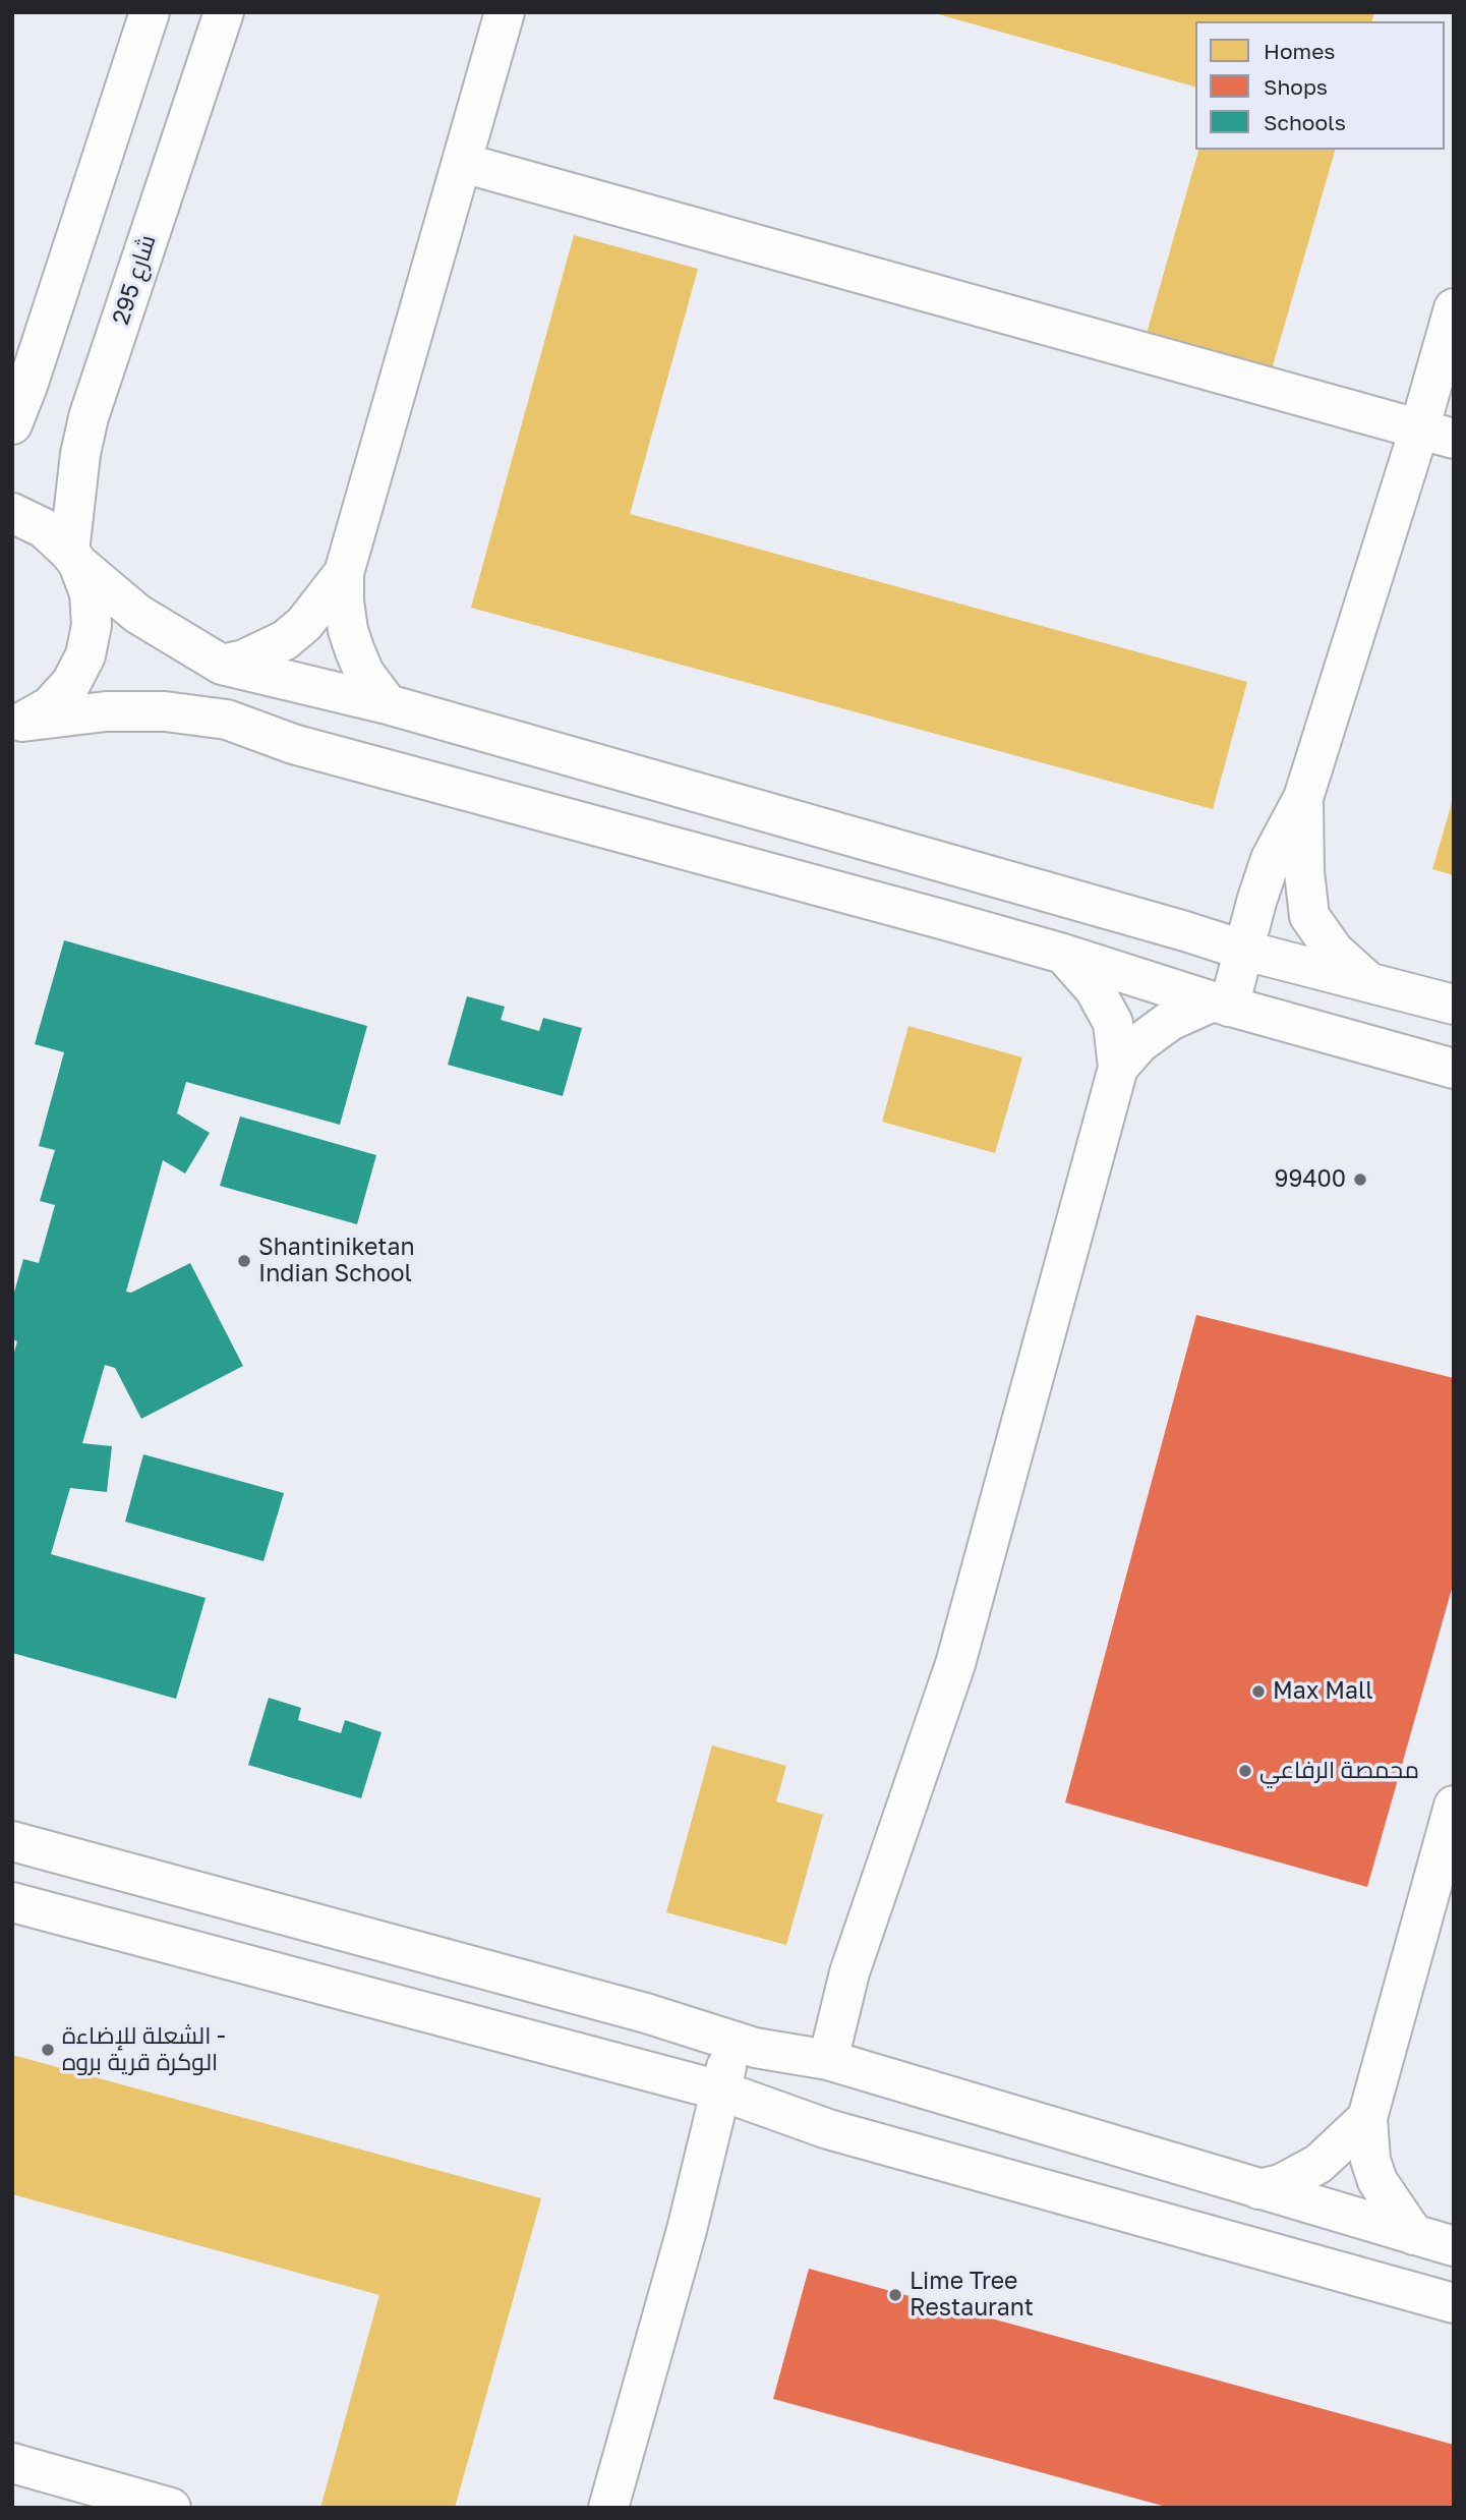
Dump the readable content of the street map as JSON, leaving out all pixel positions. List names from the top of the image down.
{
  "streets": {
    "street": ["شارع 295"]
  },
  "places": [
    "99400",
    "Shantiniketan Indian School",
    "Max Mall",
    "محمصة الرفاعي",
    "الشعلة للإضاءة - الوكرة قرية بروه",
    "Lime Tree Restaurant"
  ],
  "legend": ["Homes", "Shops", "Schools"]
}
